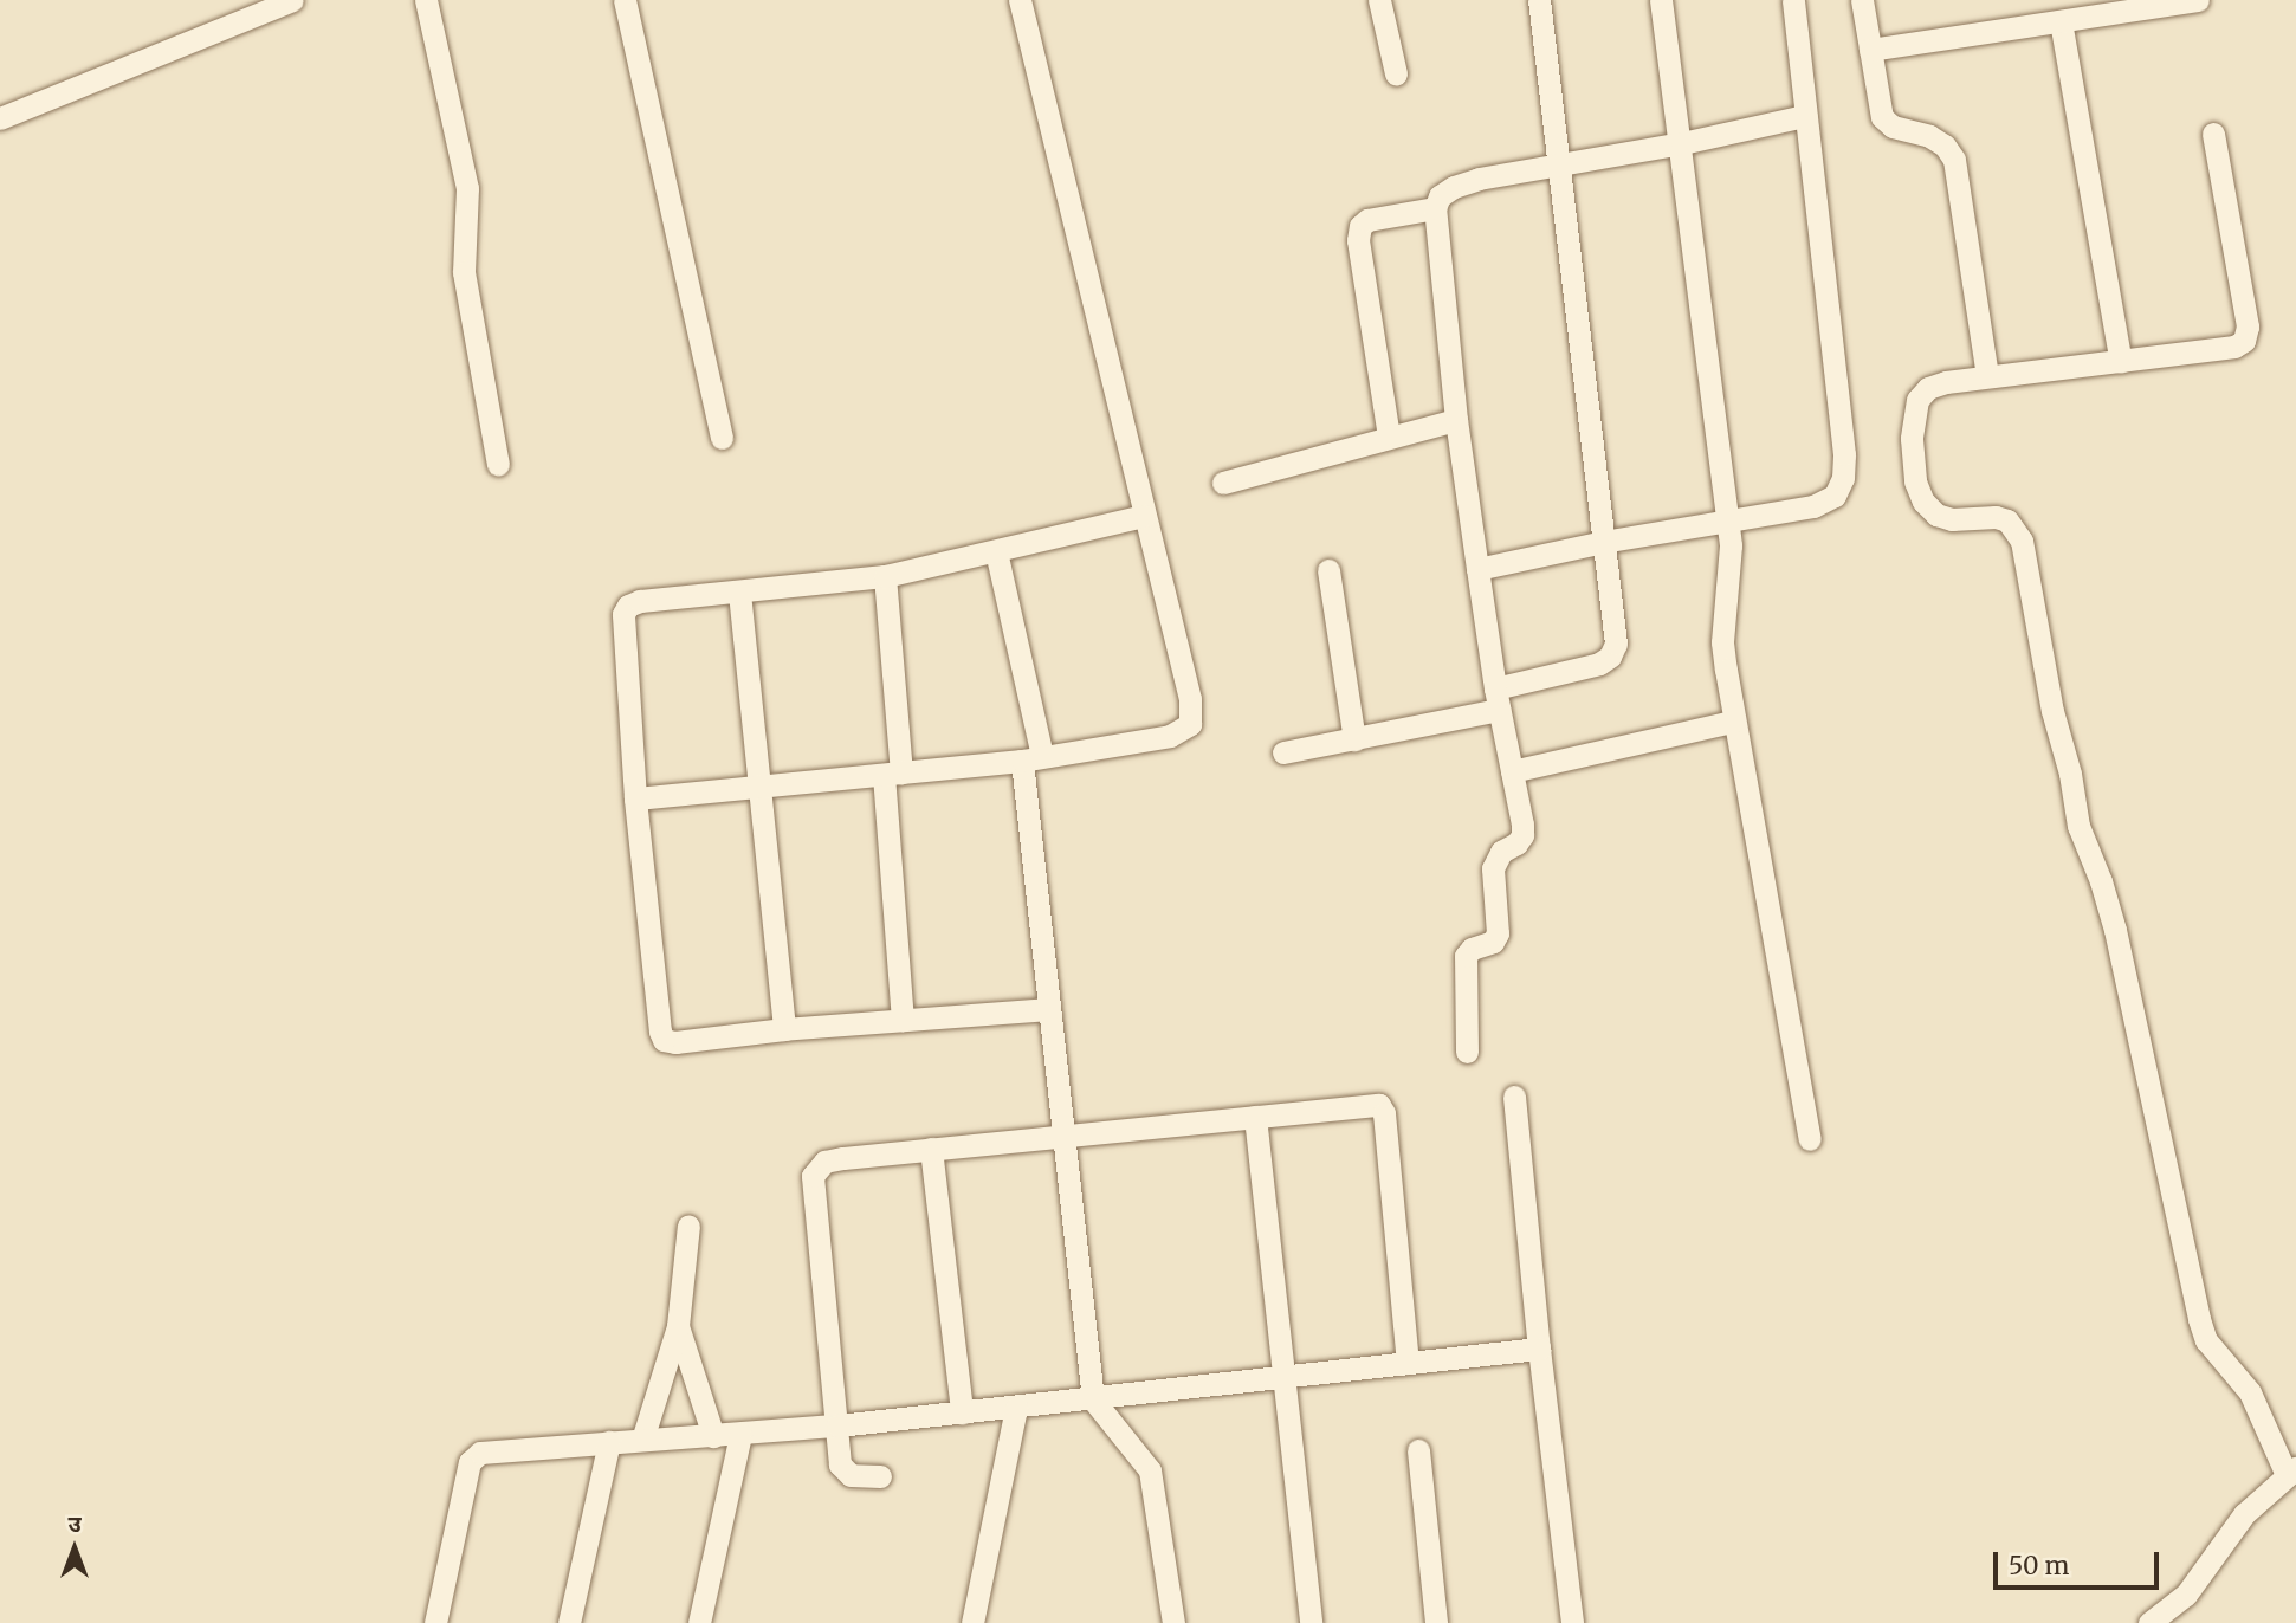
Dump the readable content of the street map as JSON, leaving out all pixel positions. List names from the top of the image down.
{
  "scale_bar": "50 m",
  "north": "top"
}
